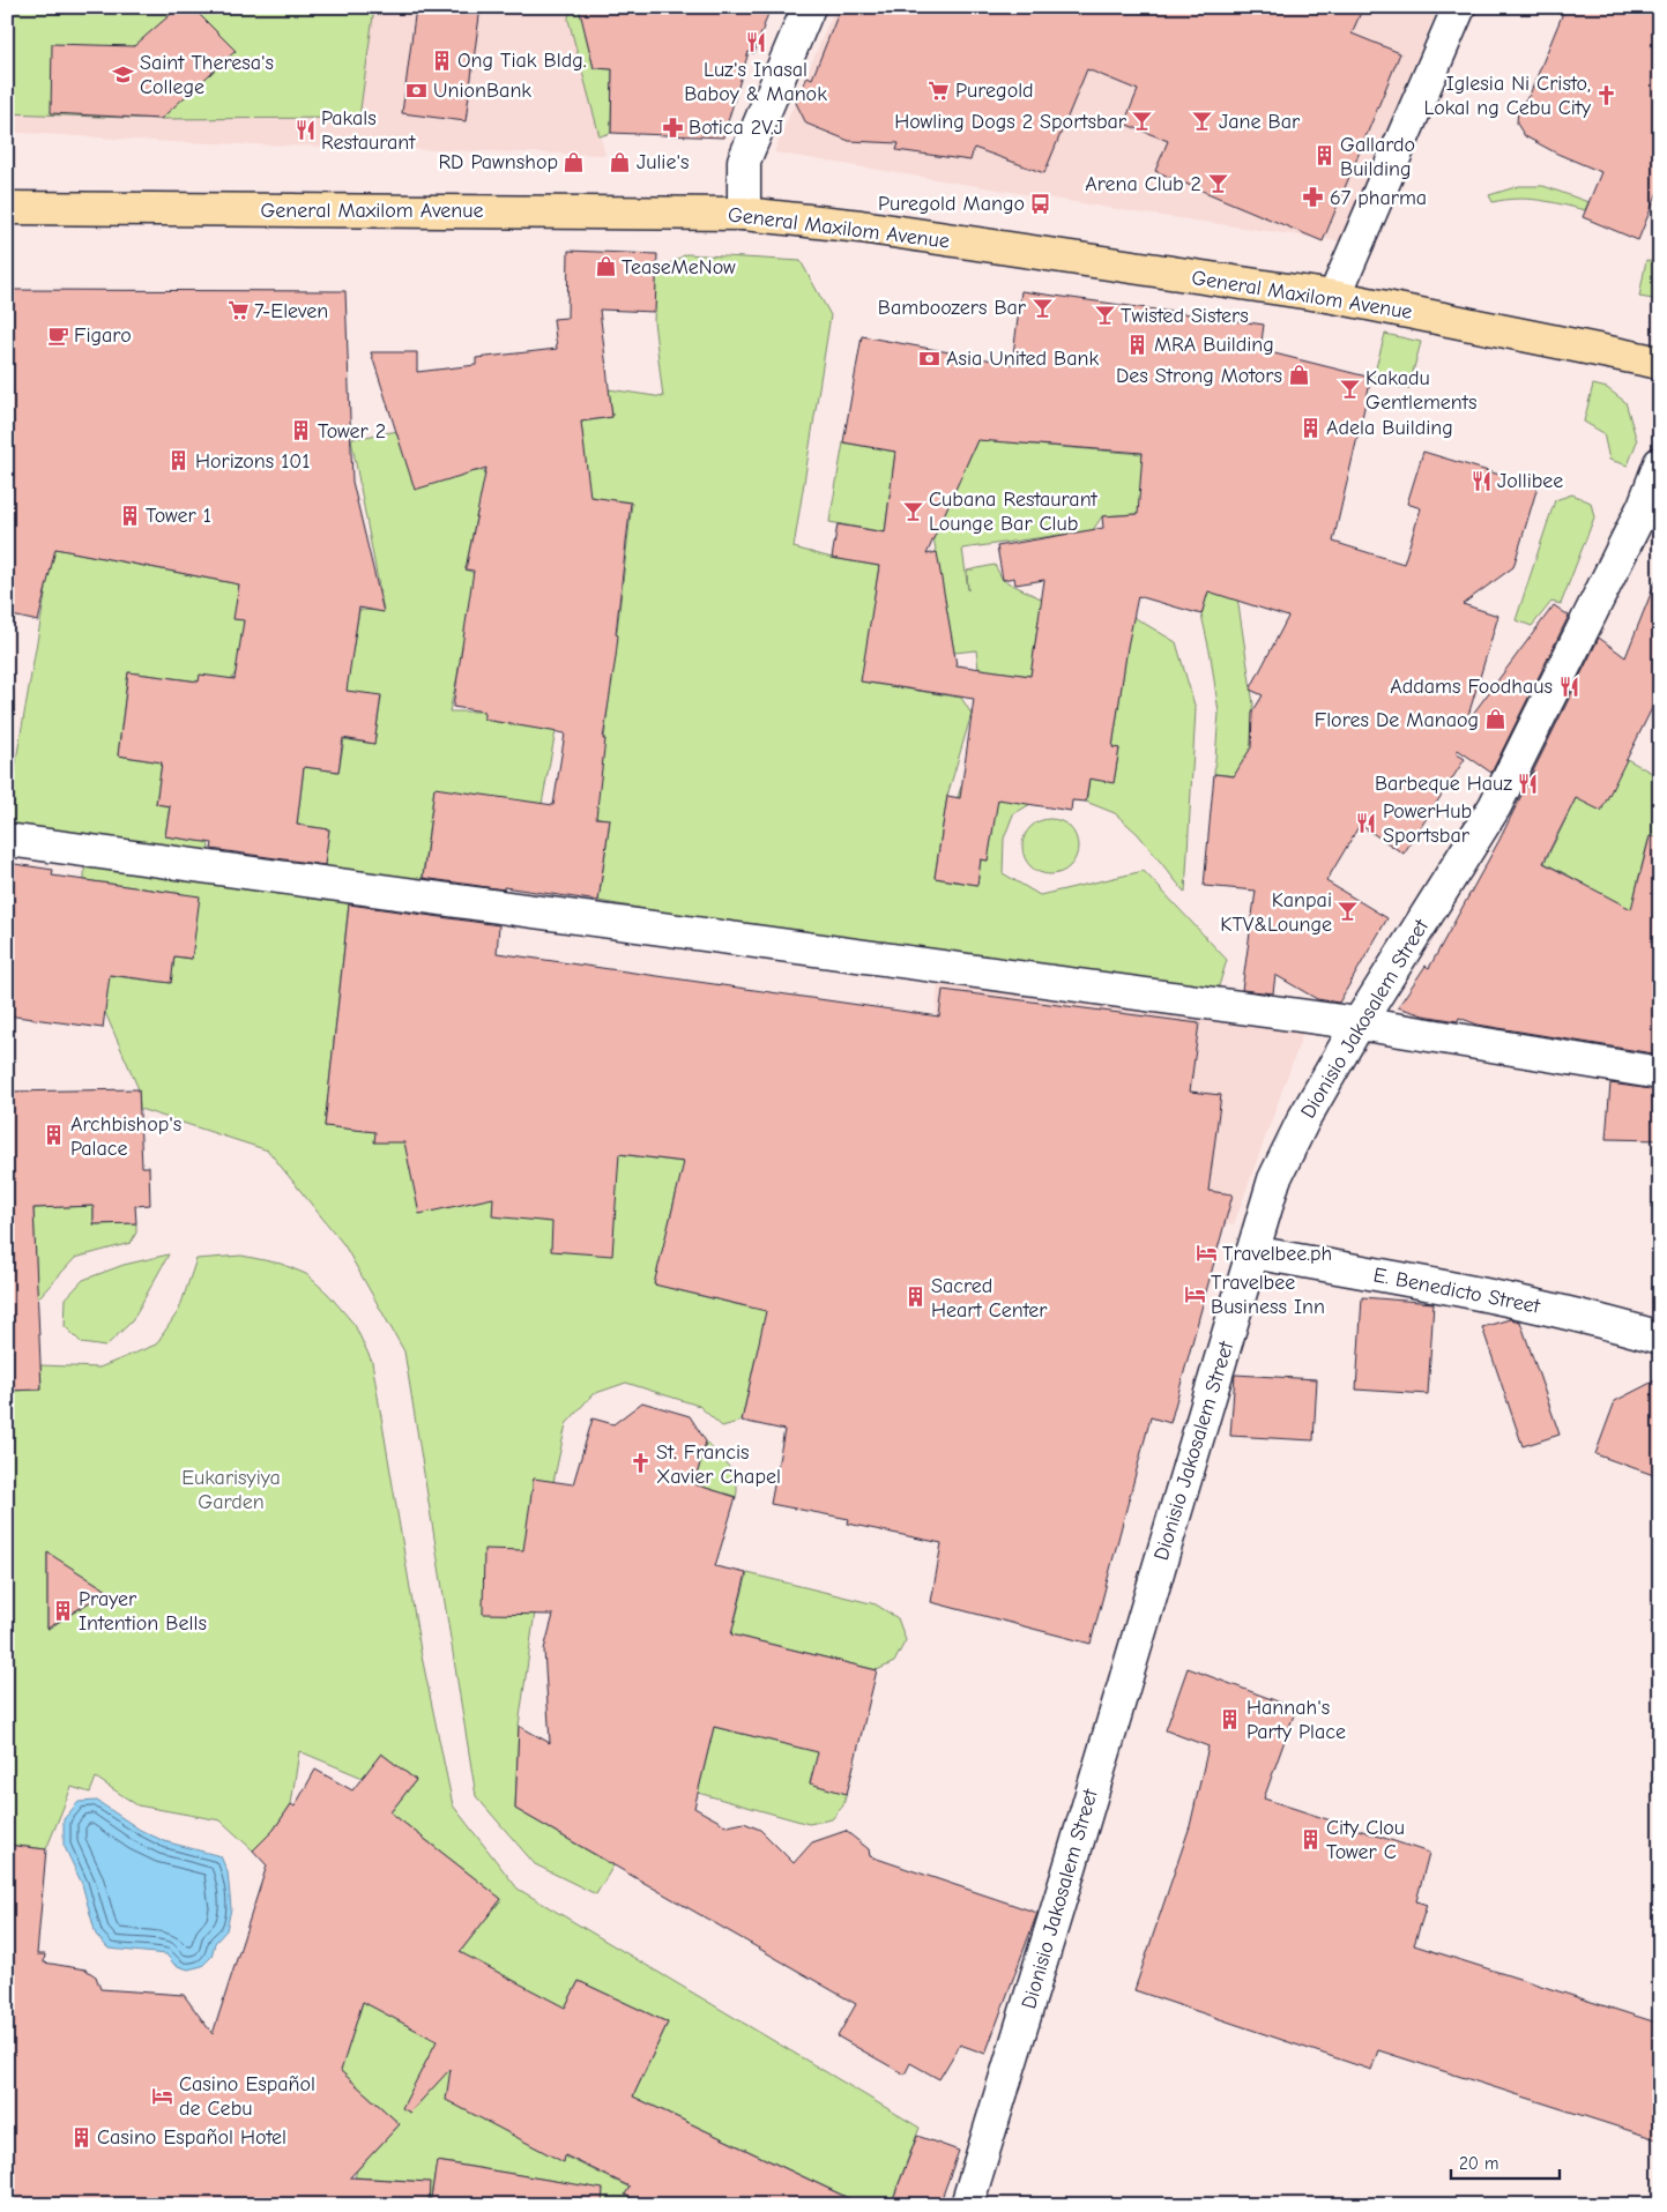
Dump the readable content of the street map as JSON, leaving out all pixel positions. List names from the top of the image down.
{
  "streets": {
    "main road": ["General Maxilom Avenue"],
    "street": ["Dionisio Jakosalem Street", "E. Benedicto Street"]
  },
  "crossings": [
    ["Dionisio Jakosalem Street", "E. Benedicto Street"]
  ],
  "parks": ["Eukarisyiya Garden"],
  "places": {
    "restaurant": [
      "Luz's Inasal Baboy & Manok",
      "Pakals Restaurant",
      "Jollibee",
      "Addams Foodhaus",
      "Barbeque Hauz",
      "PowerHub Sportsbar"
    ],
    "building": [
      "Ong Tiak Bldg.",
      "Gallardo Building",
      "MRA Building",
      "Adela Building",
      "Tower 2",
      "Horizons 101",
      "Tower 1",
      "Archbishop's Palace",
      "Sacred Heart Center",
      "Prayer Intention Bells",
      "Hannah's Party Place",
      "City Clou Tower C",
      "Casino Español Hotel"
    ],
    "school or university": ["Saint Theresa's College"],
    "bank": ["UnionBank", "Asia United Bank"],
    "supermarket": ["Puregold", "7-Eleven"],
    "church": ["Iglesia Ni Cristo, Lokal ng Cebu City", "St. Francis Xavier Chapel"],
    "bar": [
      "Howling Dogs 2 Sportsbar",
      "Jane Bar",
      "Arena Club 2",
      "Bamboozers Bar",
      "Twisted Sisters",
      "Kakadu Gentlements",
      "Cubana Restaurant Lounge Bar Club",
      "Kanpai KTV&Lounge"
    ],
    "pharmacy": ["Botica 2V.J", "67 pharma"],
    "shop": [
      "RD Pawnshop",
      "Julie's",
      "TeaseMeNow",
      "Des Strong Motors",
      "Flores De Manaog"
    ],
    "bus stop": ["Puregold Mango"],
    "cafe": ["Figaro"],
    "hotel": ["Travelbee.ph", "Travelbee Business Inn", "Casino Español de Cebu"]
  },
  "scale_bar": "20 m"
}
